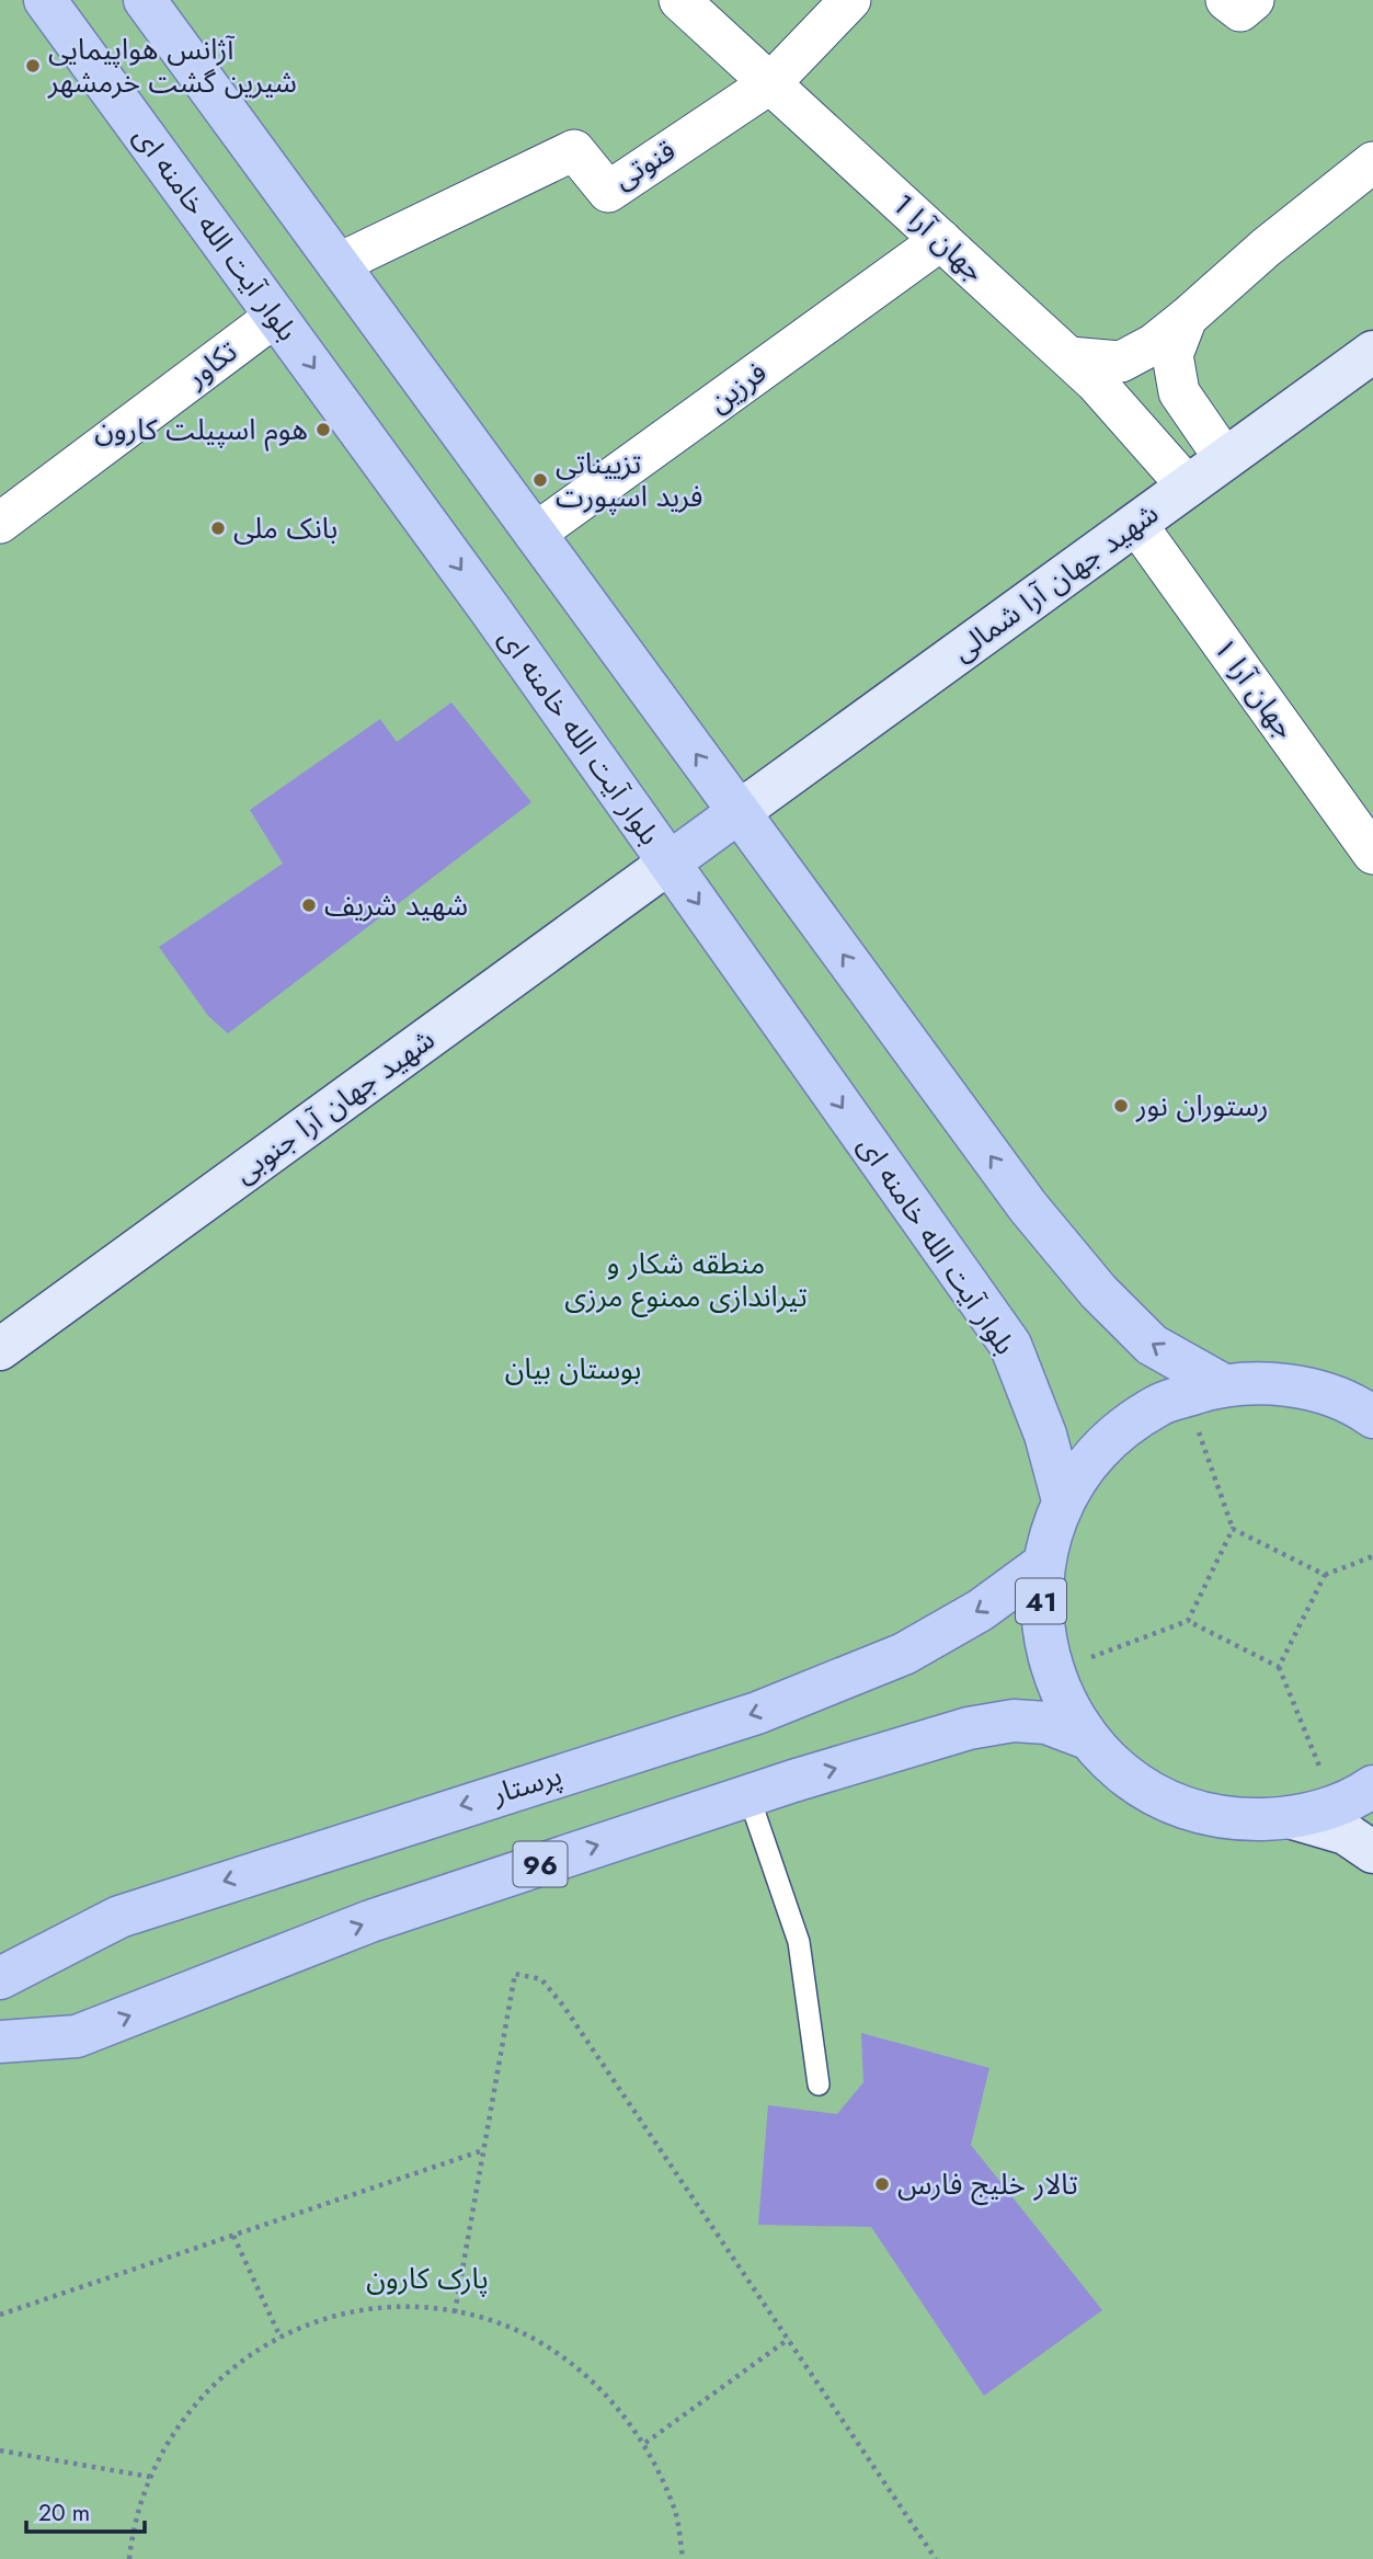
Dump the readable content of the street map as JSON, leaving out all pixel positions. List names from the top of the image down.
{
  "streets": {
    "main road": [
      "بلوار آیت الله خامنه ای",
      "41",
      "پرستار",
      "96"
    ],
    "street": [
      "قنوتی",
      "جهان آرا 1",
      "تکاور",
      "فرزین",
      "شهید جهان آرا شمالی",
      "جهان آرا ۱",
      "شهید جهان آرا جنوبی"
    ]
  },
  "crossings": [
    ["قنوتی", "جهان آرا 1"],
    ["بلوار آیت الله خامنه ای", "تکاور"],
    ["بلوار آیت الله خامنه ای", "شهید جهان آرا جنوبی"],
    ["بلوار آیت الله خامنه ای", "41"],
    ["جهان آرا 1", "فرزین"],
    ["جهان آرا 1", "شهید جهان آرا شمالی"],
    ["شهید جهان آرا شمالی", "جهان آرا ۱"],
    ["41", "پرستار"],
    ["41", "96"]
  ],
  "parks": ["منطقه شکار و تیراندازی ممنوع مرزی", "بوستان بیان", "پارک کارون"],
  "places": [
    "آژانس هواپیمایی شیرین گشت خرمشهر",
    "هوم اسپیلت کارون",
    "تزییناتی فرید اسپورت",
    "بانک ملی",
    "شهید شریف",
    "رستوران نور",
    "تالار خلیج فارس"
  ],
  "scale_bar": "20 m"
}
